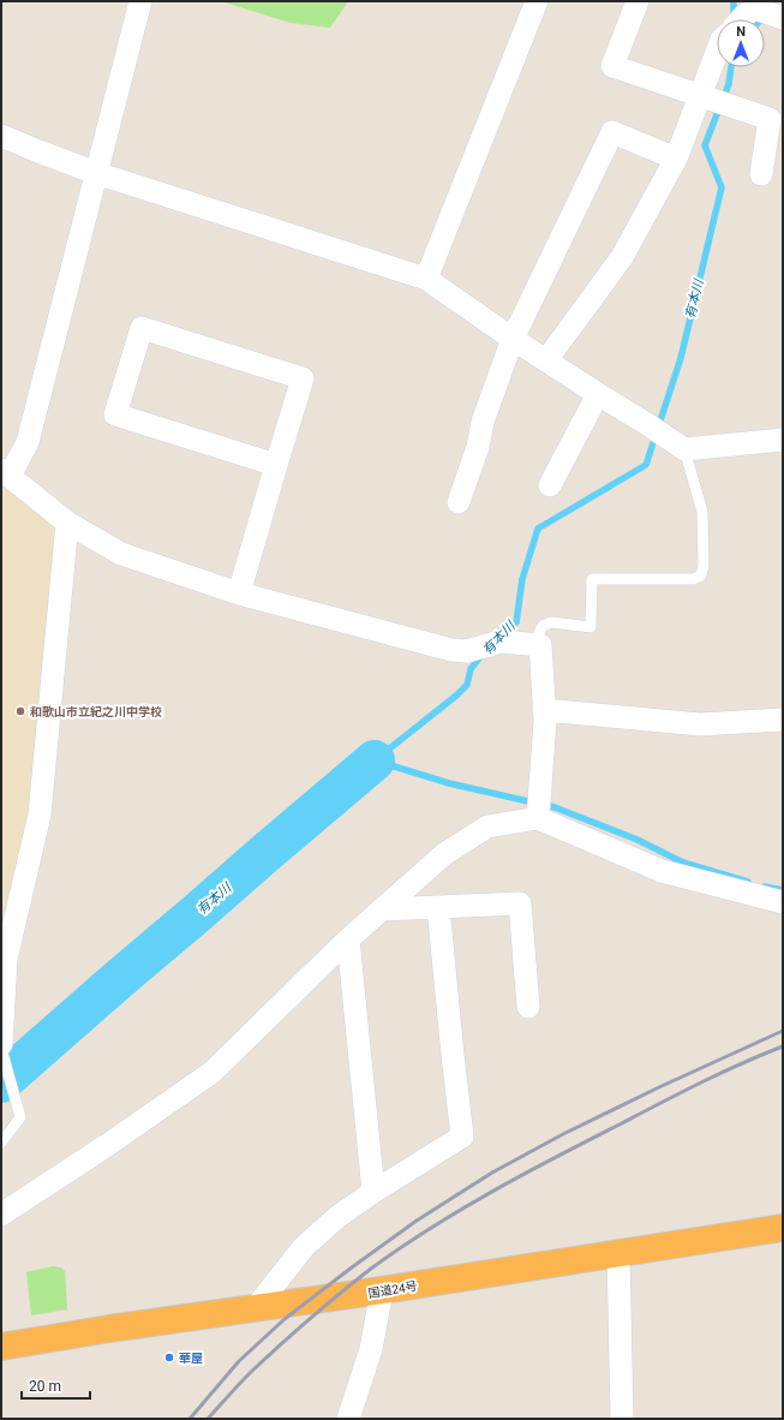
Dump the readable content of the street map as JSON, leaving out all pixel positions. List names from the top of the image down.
{
  "streets": {
    "highway": ["国道24号"]
  },
  "water": ["有本川"],
  "places": ["和歌山市立紀之川中学校", "華屋"],
  "scale_bar": "20 m",
  "north": "top"
}
